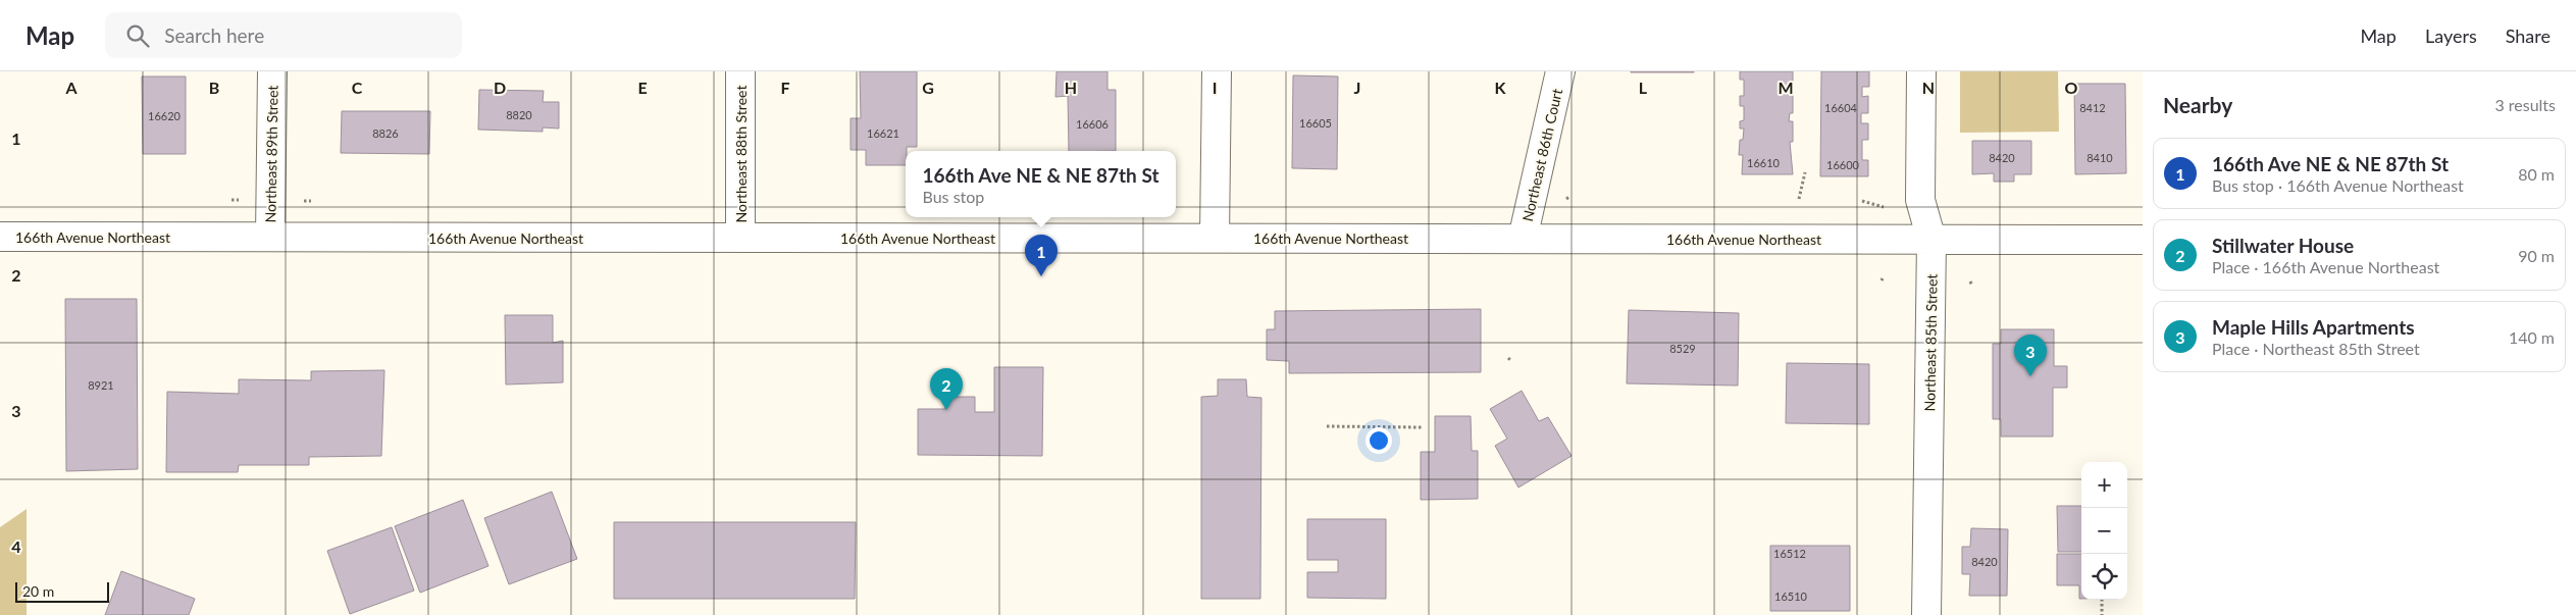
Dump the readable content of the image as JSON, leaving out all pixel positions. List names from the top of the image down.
{
  "streets": {
    "street": [
      "Northeast 89th Street",
      "Northeast 88th Street",
      "Northeast 86th Court",
      "166th Avenue Northeast",
      "Northeast 85th Street"
    ]
  },
  "crossings": [
    ["Northeast 89th Street", "166th Avenue Northeast"],
    ["Northeast 88th Street", "166th Avenue Northeast"],
    ["Northeast 86th Court", "166th Avenue Northeast"],
    ["166th Avenue Northeast", "Northeast 85th Street"]
  ],
  "house_numbers": [
    "16604",
    "8412",
    "8820",
    "16620",
    "16605",
    "16606",
    "8826",
    "16621",
    "8420",
    "8410",
    "16610",
    "16600",
    "8529",
    "8921",
    "16512",
    "8420",
    "16510"
  ],
  "scale_bar": "20 m",
  "page": {
    "header": "Map",
    "search": "Search here",
    "nav": ["Map", "Layers", "Share"],
    "heading": ["Nearby", "3 results"],
    "list": [
      {
        "mark": "1",
        "name": "166th Ave NE & NE 87th St",
        "note": "Bus stop · 166th Avenue Northeast",
        "value": "80 m"
      },
      {
        "mark": "2",
        "name": "Stillwater House",
        "note": "Place · 166th Avenue Northeast",
        "value": "90 m"
      },
      {
        "mark": "3",
        "name": "Maple Hills Apartments",
        "note": "Place · Northeast 85th Street",
        "value": "140 m"
      }
    ],
    "popup": ["166th Ave NE & NE 87th St", "Bus stop"],
    "pins": ["1", "3", "2"],
    "map_buttons": ["+", "−"],
    "scale": "20 m"
  },
  "grid": {
    "columns": [
      "A",
      "B",
      "C",
      "D",
      "E",
      "F",
      "G",
      "H",
      "I",
      "J",
      "K",
      "L",
      "M",
      "N",
      "O"
    ],
    "rows": [
      "1",
      "2",
      "3",
      "4"
    ]
  }
}
